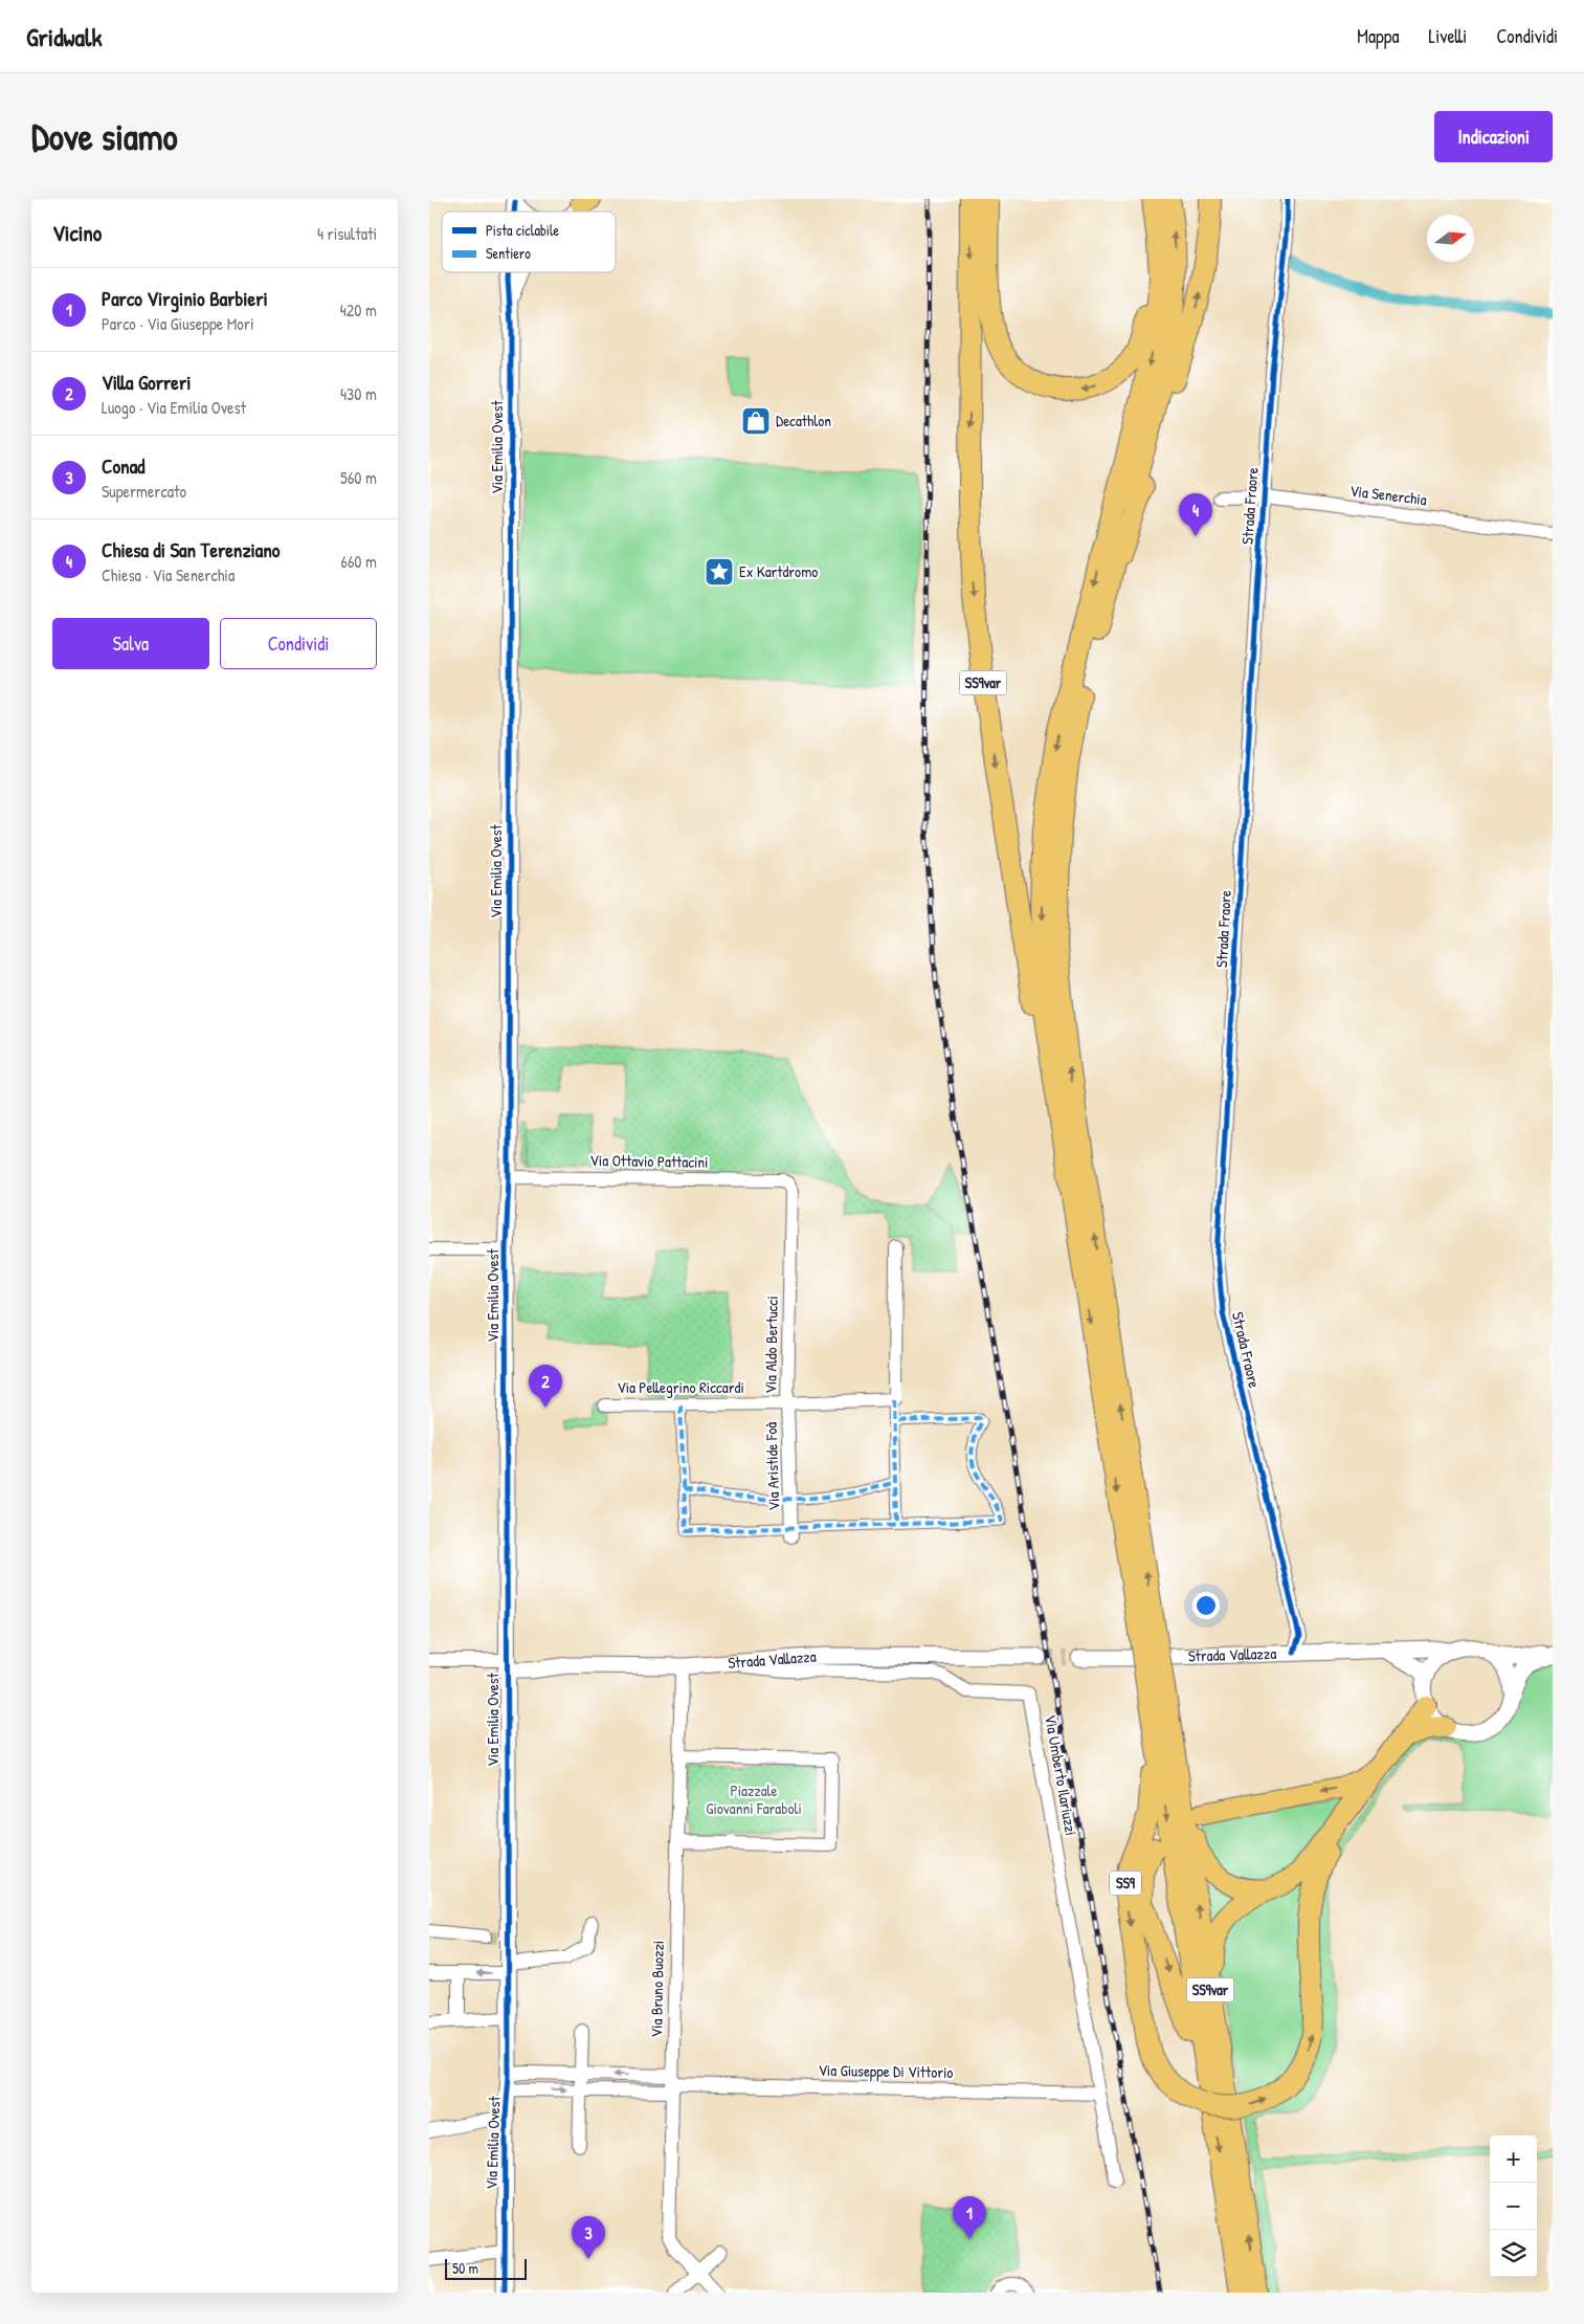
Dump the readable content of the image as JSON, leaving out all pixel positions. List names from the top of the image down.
{
  "streets": {
    "highway": ["SS9var", "SS9"],
    "street": [
      "Via Emilia Ovest",
      "Via Senerchia",
      "Strada Fraore",
      "Via Ottavio Pattacini",
      "Via Aldo Bertucci",
      "Via Pellegrino Riccardi",
      "Via Aristide Foà",
      "Strada Vallazza",
      "Via Umberto Ilariuzzi",
      "Via Bruno Buozzi",
      "Via Giuseppe Di Vittorio"
    ]
  },
  "crossings": [
    ["Via Emilia Ovest", "Via Ottavio Pattacini"],
    ["Via Emilia Ovest", "Strada Vallazza"],
    ["Via Senerchia", "Strada Fraore"],
    ["Strada Fraore", "Strada Vallazza"],
    ["SS9var", "SS9"],
    ["Via Ottavio Pattacini", "Via Aldo Bertucci"],
    ["Via Aldo Bertucci", "Via Pellegrino Riccardi"],
    ["Via Aldo Bertucci", "Via Aristide Foà"],
    ["Via Pellegrino Riccardi", "Via Aristide Foà"],
    ["Strada Vallazza", "Via Umberto Ilariuzzi"],
    ["Strada Vallazza", "SS9"],
    ["Strada Vallazza", "Via Bruno Buozzi"],
    ["Via Umberto Ilariuzzi", "Via Giuseppe Di Vittorio"],
    ["Via Bruno Buozzi", "Via Giuseppe Di Vittorio"]
  ],
  "parks": ["Piazzale Giovanni Faraboli"],
  "places": {
    "shop": ["Decathlon"],
    "place": ["Ex Kartdromo"]
  },
  "legend": ["Pista ciclabile", "Sentiero"],
  "scale_bar": "50 m",
  "north": "right",
  "page": {
    "header": "Gridwalk",
    "nav": ["Mappa", "Livelli", "Condividi"],
    "buttons": [
      "Indicazioni",
      ["Salva", "Condividi"]
    ],
    "title": "Dove siamo",
    "heading": ["Vicino", "4 risultati"],
    "list": [
      {
        "mark": "1",
        "name": "Parco Virginio Barbieri",
        "note": "Parco · Via Giuseppe Mori",
        "value": "420 m"
      },
      {
        "mark": "2",
        "name": "Villa Gorreri",
        "note": "Luogo · Via Emilia Ovest",
        "value": "430 m"
      },
      {
        "mark": "3",
        "name": "Conad",
        "note": "Supermercato",
        "value": "560 m"
      },
      {
        "mark": "4",
        "name": "Chiesa di San Terenziano",
        "note": "Chiesa · Via Senerchia",
        "value": "660 m"
      }
    ],
    "pins": [
      "4",
      "2",
      "1",
      "3"
    ],
    "map_buttons": ["+", "−"],
    "scale": "50 m"
  }
}
